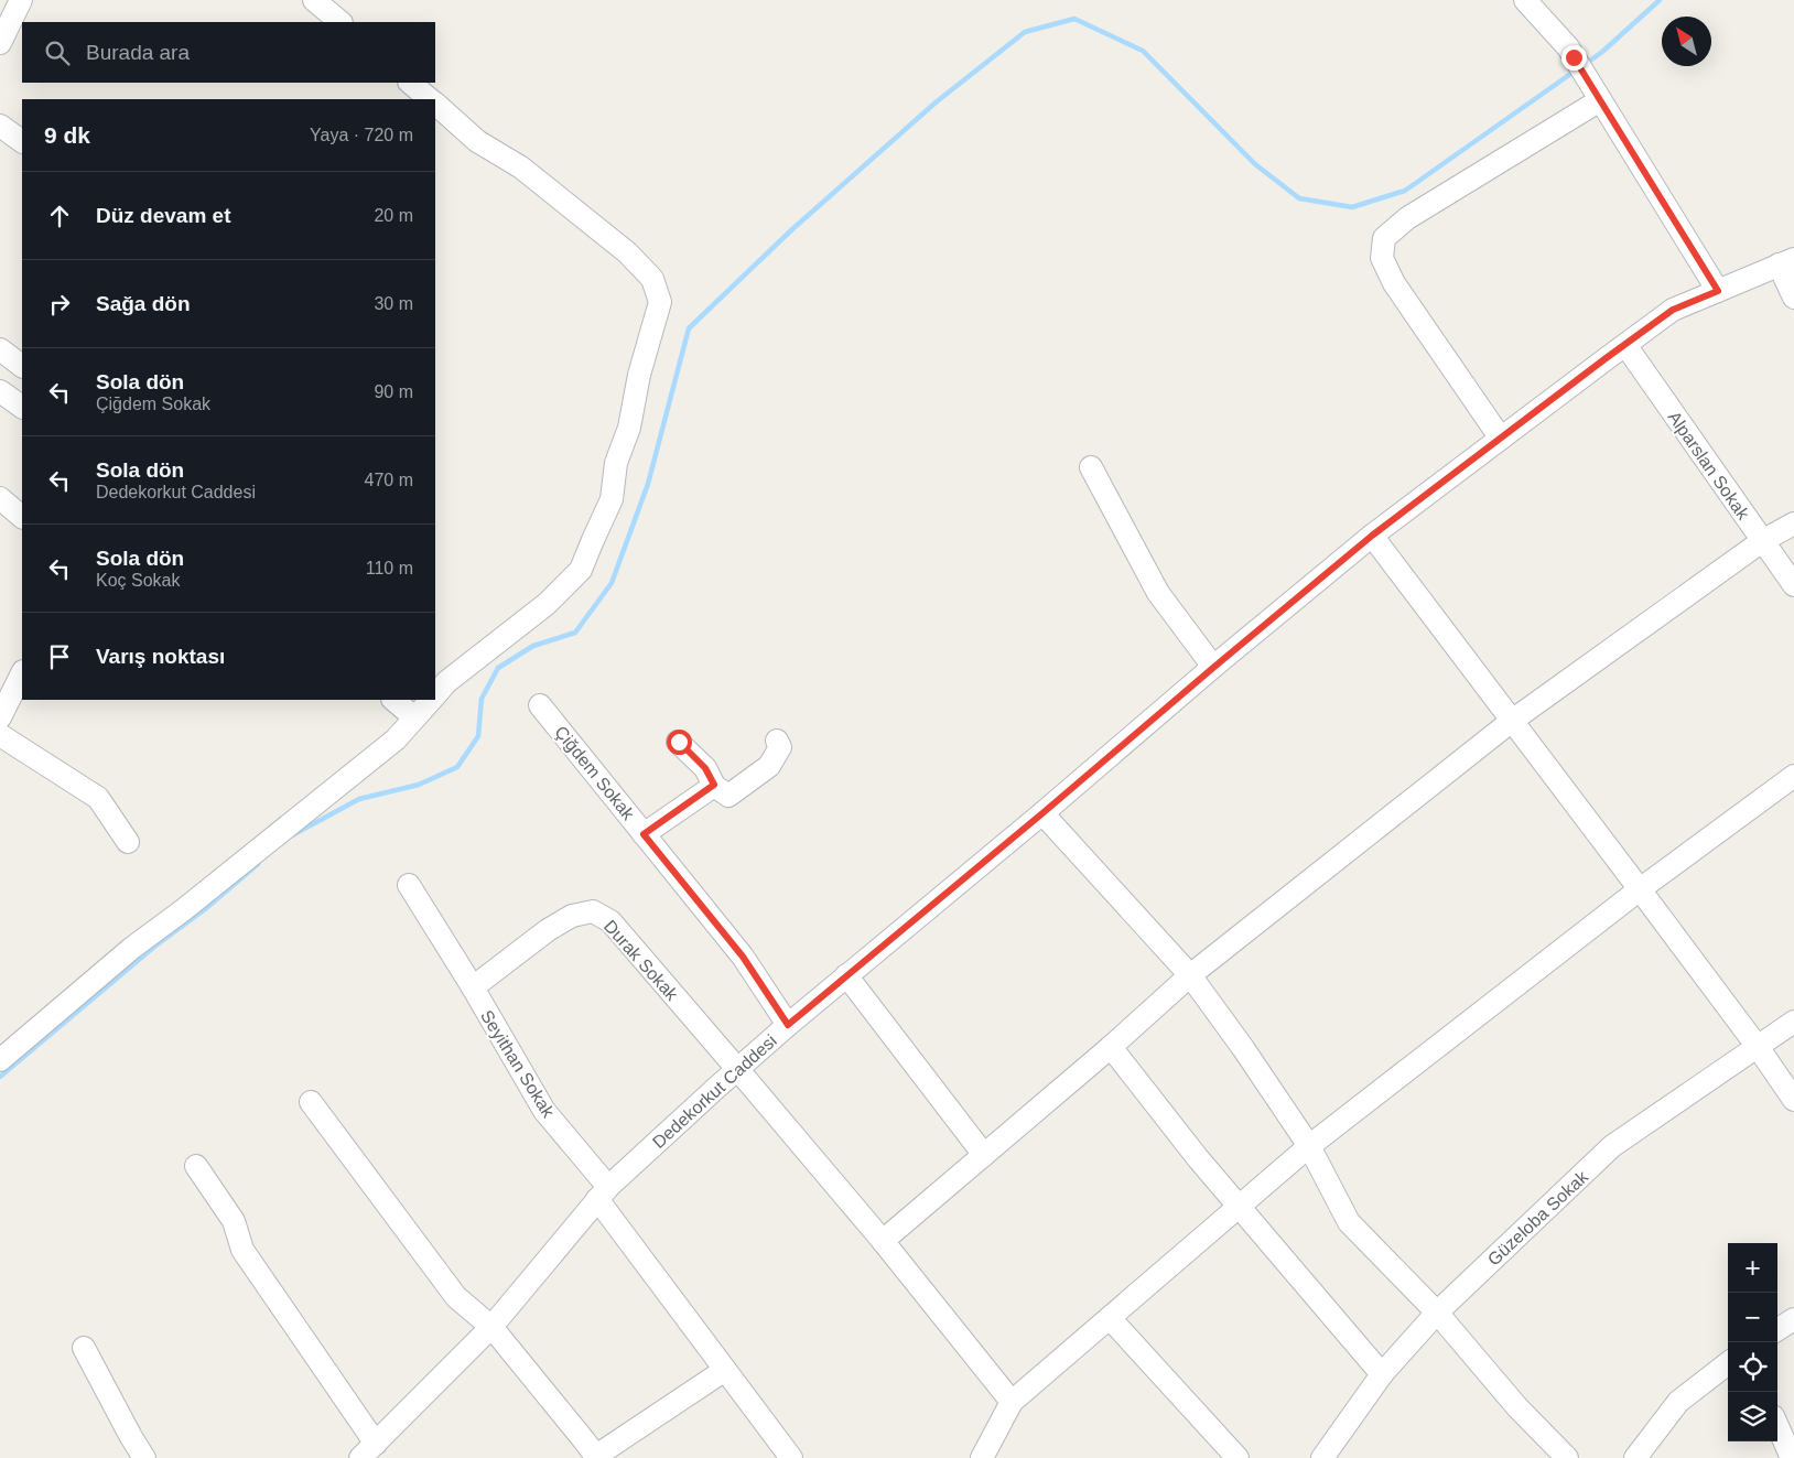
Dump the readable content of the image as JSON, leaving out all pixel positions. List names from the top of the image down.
{
  "streets": {
    "street": [
      "Alparslan Sokak",
      "Çiğdem Sokak",
      "Durak Sokak",
      "Seyithan Sokak",
      "Dedekorkut Caddesi",
      "Güzeloba Sokak"
    ]
  },
  "crossings": [
    ["Alparslan Sokak", "Dedekorkut Caddesi"],
    ["Çiğdem Sokak", "Dedekorkut Caddesi"],
    ["Durak Sokak", "Seyithan Sokak"],
    ["Durak Sokak", "Dedekorkut Caddesi"],
    ["Seyithan Sokak", "Dedekorkut Caddesi"]
  ],
  "north": "top left",
  "page": {
    "search": "Burada ara",
    "heading": ["9 dk", "Yaya · 720 m"],
    "list": [
      ["Düz devam et", "20 m"],
      ["Sağa dön", "30 m"],
      ["Sola dön", "Çiğdem Sokak", "90 m"],
      ["Sola dön", "Dedekorkut Caddesi", "470 m"],
      ["Sola dön", "Koç Sokak", "110 m"],
      "Varış noktası"
    ],
    "map_buttons": ["+", "−"]
  }
}
